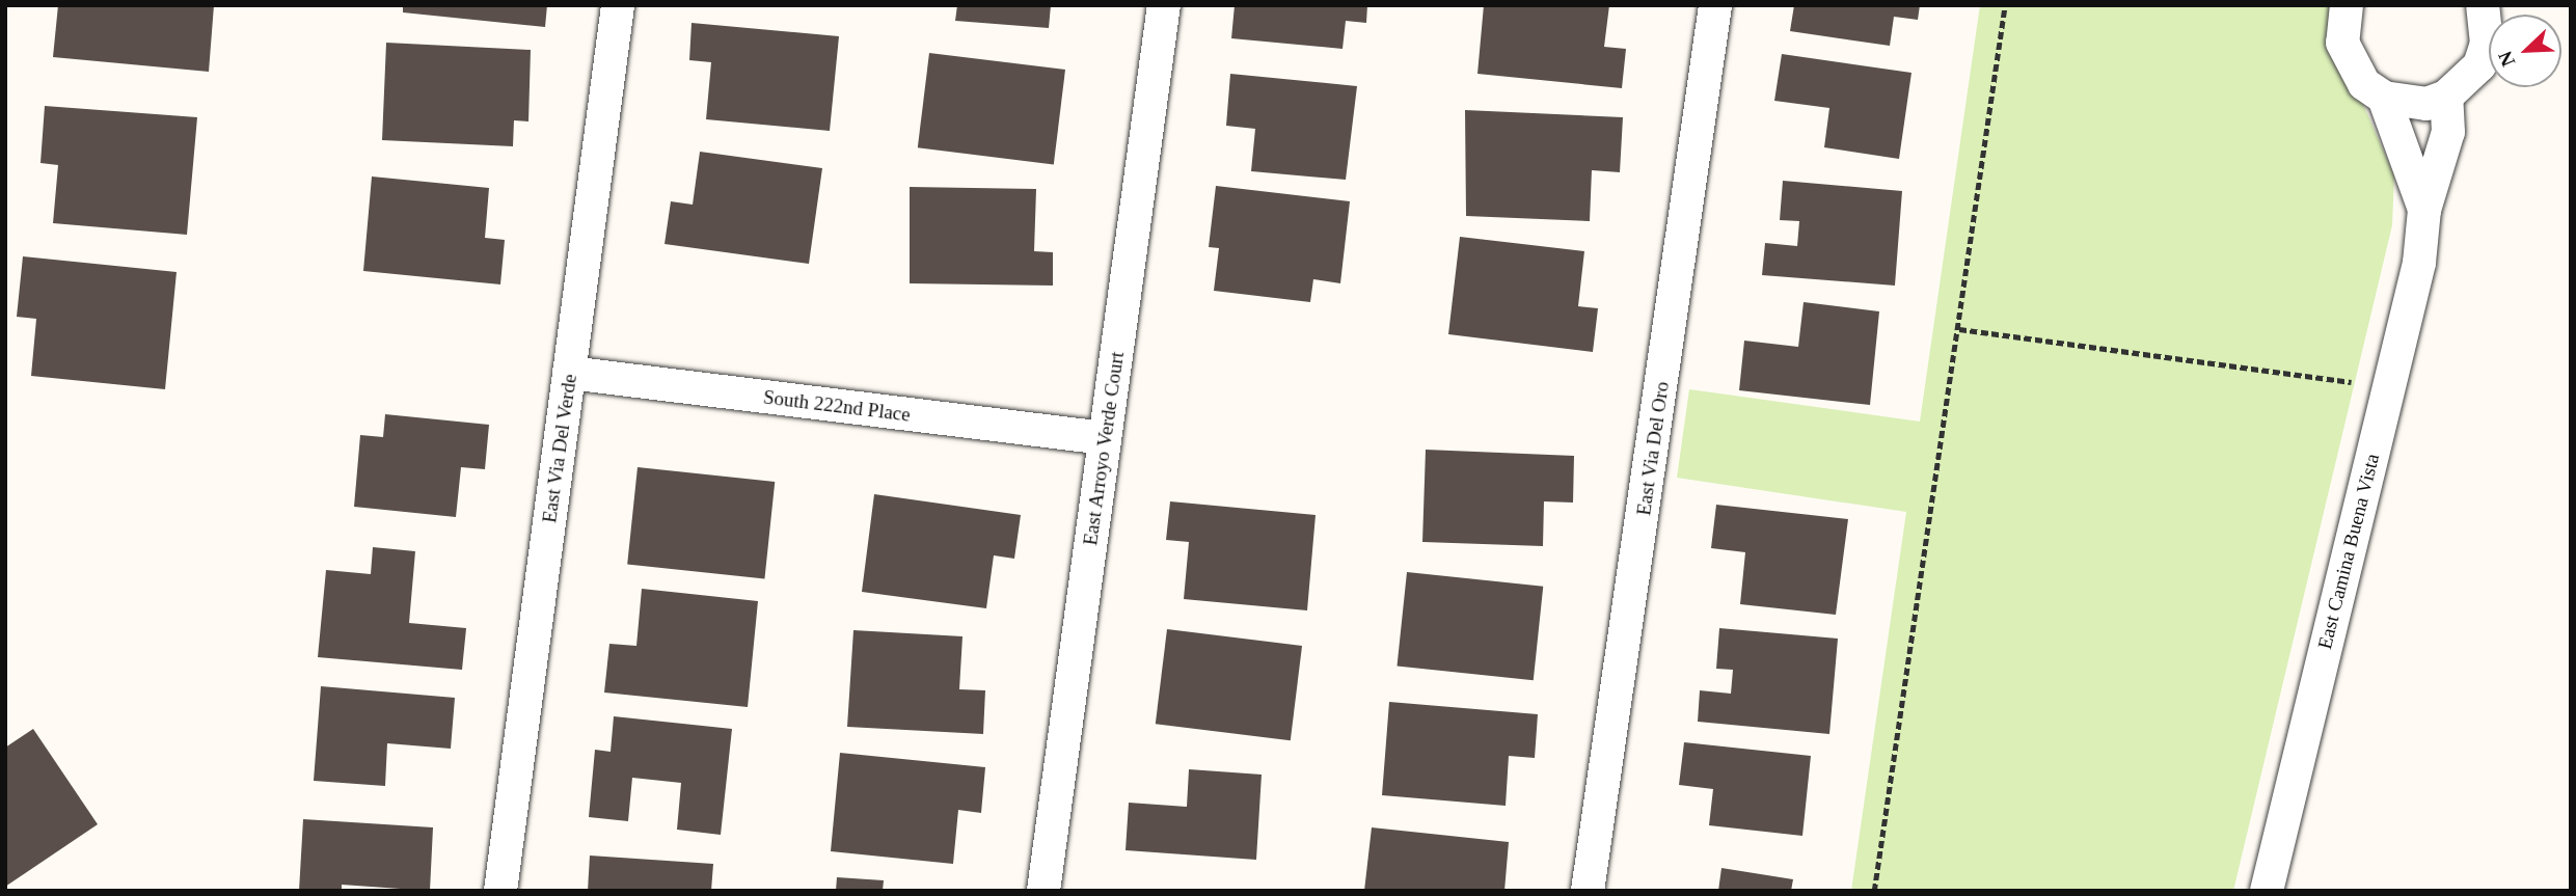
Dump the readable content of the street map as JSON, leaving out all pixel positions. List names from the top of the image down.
{
  "streets": {
    "street": [
      "South 222nd Place",
      "East Via Del Verde",
      "East Arroyo Verde Court",
      "East Via Del Oro",
      "East Camina Buena Vista"
    ]
  },
  "crossings": [
    ["South 222nd Place", "East Via Del Verde"],
    ["South 222nd Place", "East Arroyo Verde Court"]
  ],
  "north": "bottom left"
}
